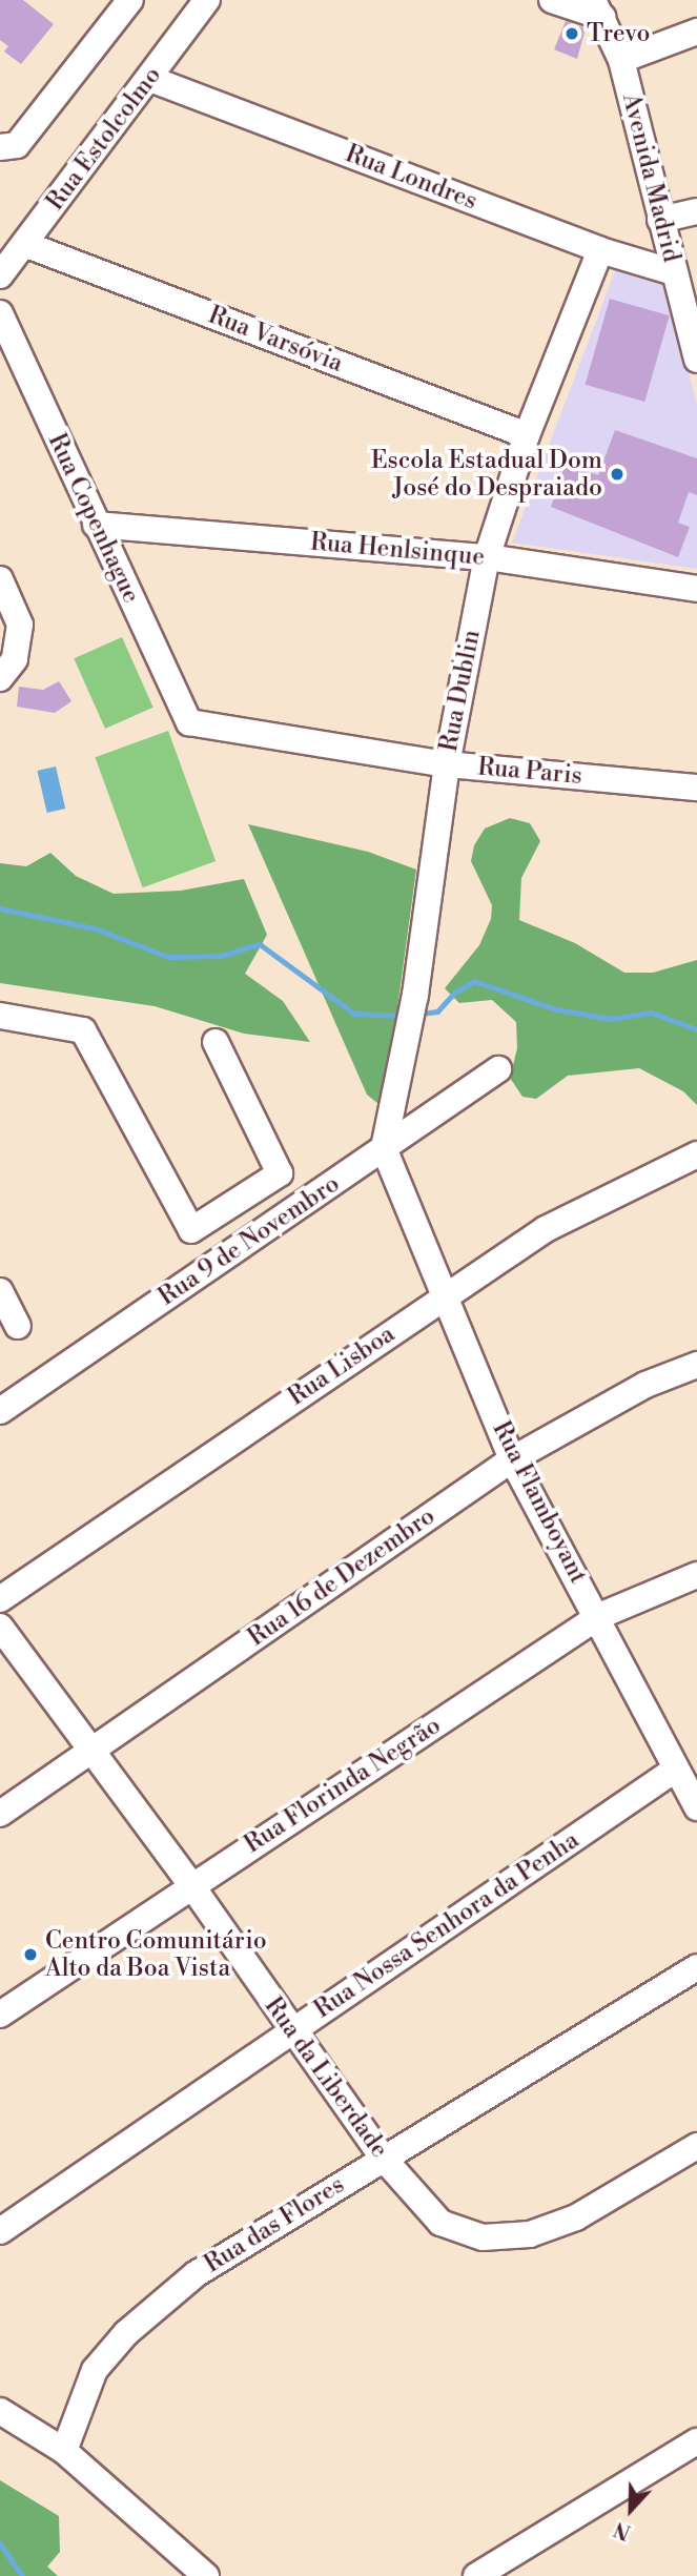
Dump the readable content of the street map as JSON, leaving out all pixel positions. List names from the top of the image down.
{
  "streets": {
    "street": [
      "Rua Estolcolmo",
      "Rua Londres",
      "Avenida Madrid",
      "Rua Varsóvia",
      "Rua Copenhague",
      "Rua Henlsinque",
      "Rua Dublin",
      "Rua Paris",
      "Rua 9 de Novembro",
      "Rua Lisboa",
      "Rua Flamboyant",
      "Rua 16 de Dezembro",
      "Rua Florinda Negrão",
      "Rua Nossa Senhora da Penha",
      "Rua da Liberdade",
      "Rua das Flores"
    ]
  },
  "crossings": [
    ["Rua Estolcolmo", "Rua Londres"],
    ["Rua Estolcolmo", "Rua Varsóvia"],
    ["Rua Londres", "Avenida Madrid"],
    ["Rua Londres", "Rua Dublin"],
    ["Rua Varsóvia", "Rua Dublin"],
    ["Rua Copenhague", "Rua Henlsinque"],
    ["Rua Copenhague", "Rua Paris"],
    ["Rua Henlsinque", "Rua Dublin"],
    ["Rua Dublin", "Rua Paris"],
    ["Rua Dublin", "Rua 9 de Novembro"],
    ["Rua Dublin", "Rua Flamboyant"],
    ["Rua 9 de Novembro", "Rua Flamboyant"],
    ["Rua Lisboa", "Rua Flamboyant"],
    ["Rua Flamboyant", "Rua 16 de Dezembro"],
    ["Rua Flamboyant", "Rua Florinda Negrão"],
    ["Rua Flamboyant", "Rua Nossa Senhora da Penha"],
    ["Rua 16 de Dezembro", "Rua da Liberdade"],
    ["Rua Florinda Negrão", "Rua da Liberdade"],
    ["Rua Nossa Senhora da Penha", "Rua da Liberdade"],
    ["Rua da Liberdade", "Rua das Flores"]
  ],
  "places": ["Trevo", "Escola Estadual Dom José do Despraiado", "Centro Comunitário Alto da Boa Vista"],
  "north": "bottom"
}
